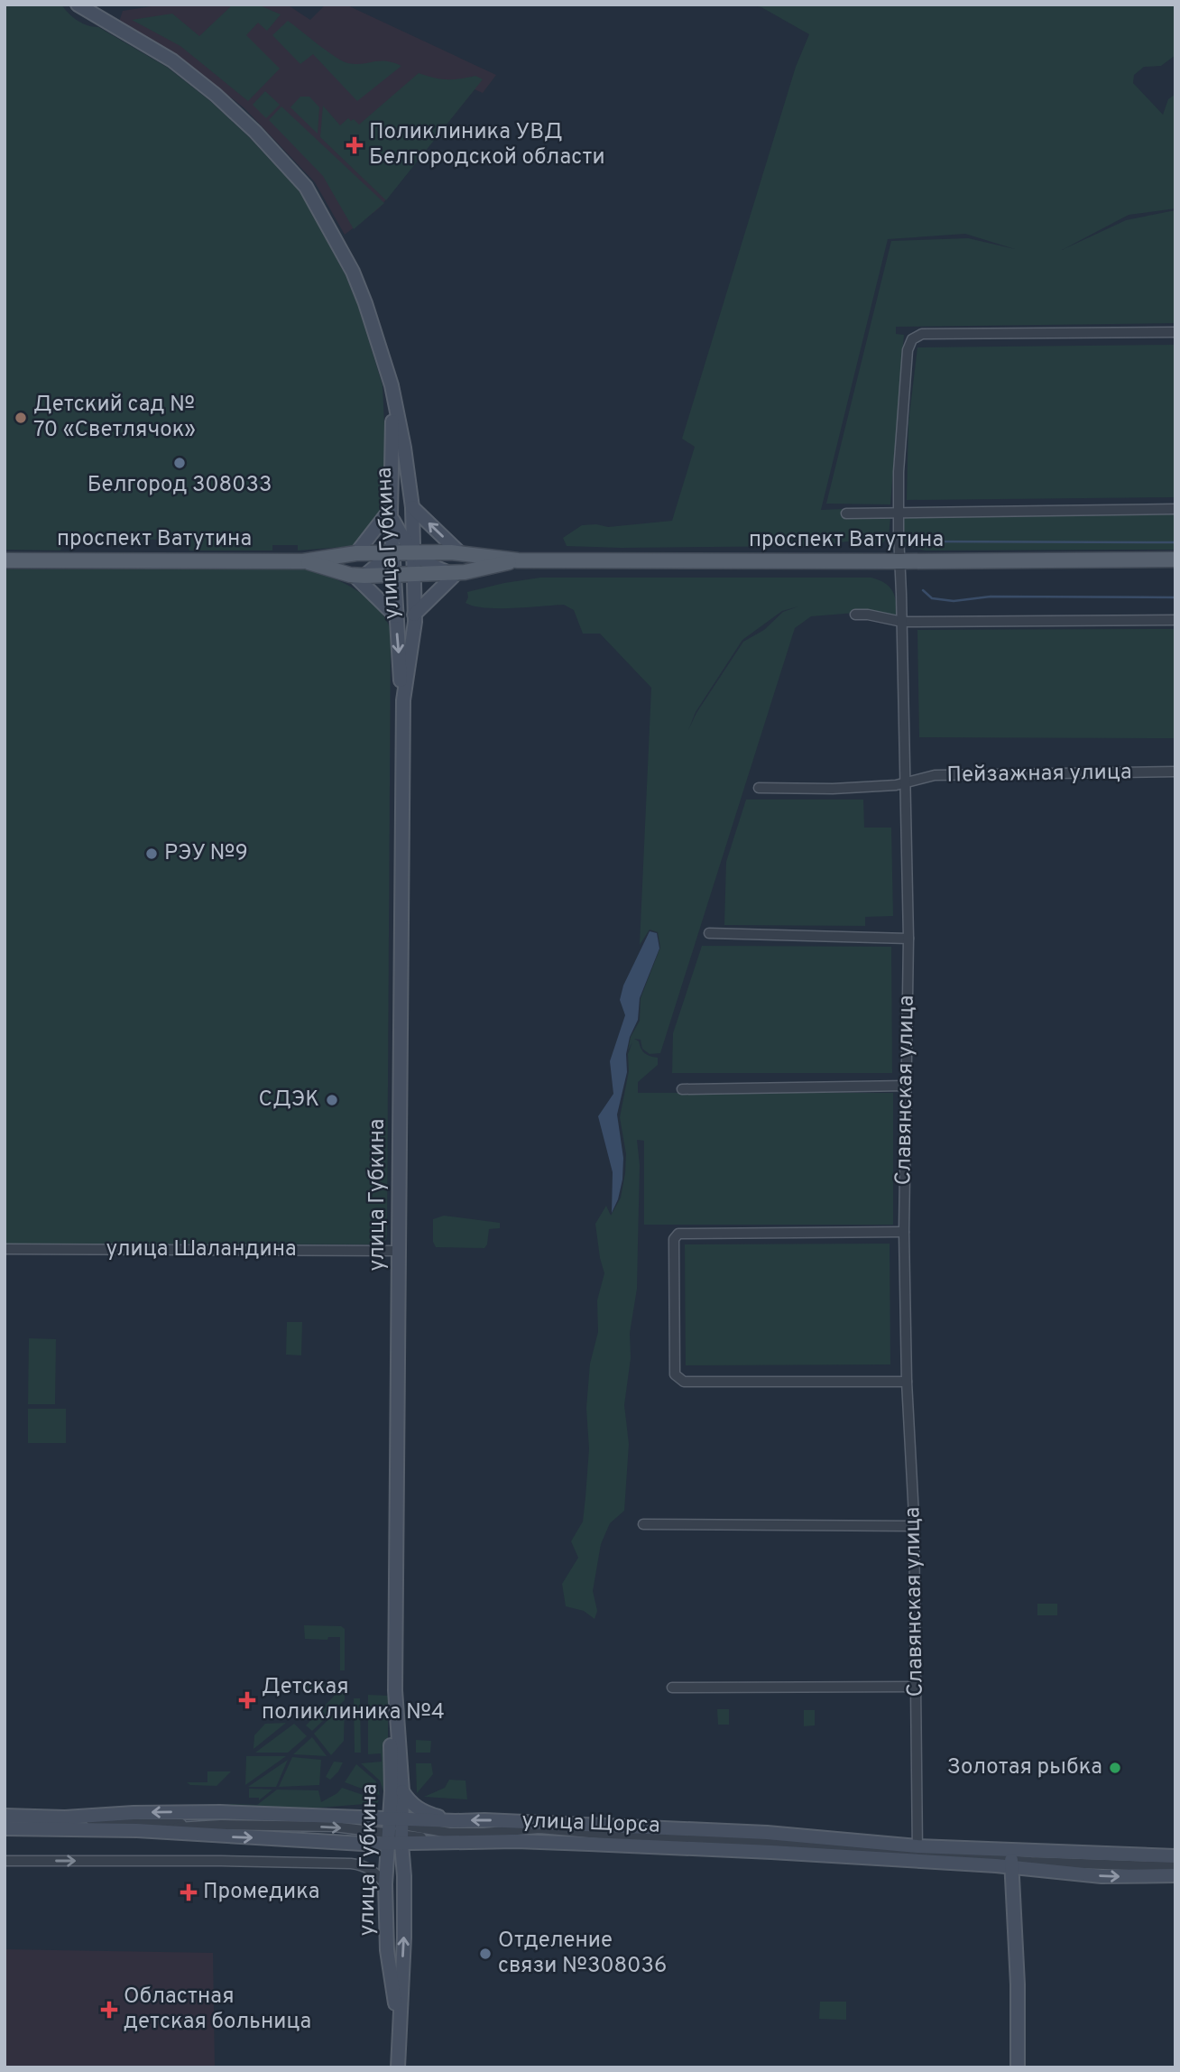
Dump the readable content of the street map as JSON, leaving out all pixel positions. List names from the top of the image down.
{
  "streets": {
    "main road": ["проспект Ватутина", "улица Губкина", "улица Щорса"],
    "street": ["Пейзажная улица", "Славянская улица", "улица Шаландина"]
  },
  "crossings": [
    ["проспект Ватутина", "улица Губкина"],
    ["проспект Ватутина", "Славянская улица"],
    ["улица Губкина", "улица Шаландина"],
    ["улица Губкина", "улица Щорса"],
    ["Пейзажная улица", "Славянская улица"],
    ["Славянская улица", "улица Щорса"]
  ],
  "places": {
    "health": [
      "Поликлиника УВД Белгородской области",
      "Детская поликлиника №4",
      "Промедика",
      "Областная детская больница"
    ],
    "other": [
      "Детский сад № 70 «Светлячок»",
      "Белгород 308033",
      "РЭУ №9",
      "СДЭК",
      "Золотая рыбка",
      "Отделение связи №308036"
    ]
  }
}
